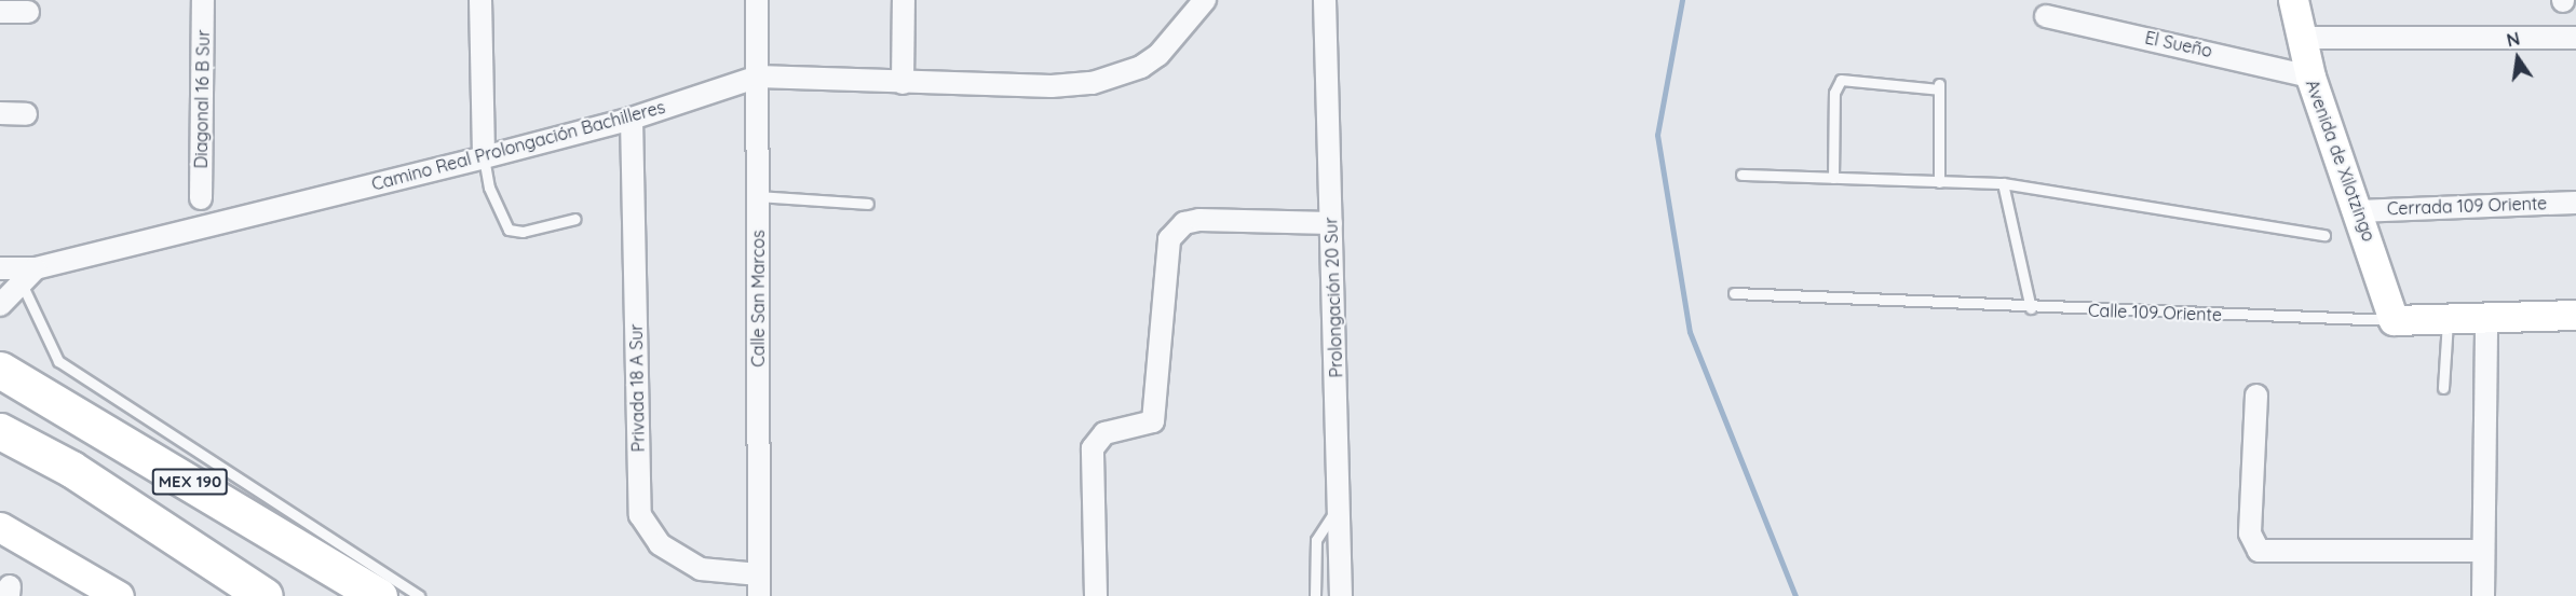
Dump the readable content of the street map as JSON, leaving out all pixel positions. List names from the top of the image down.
{
  "streets": {
    "highway": ["MEX 190"],
    "street": [
      "El Sueño",
      "Diagonal 16 B Sur",
      "Camino Real Prolongación Bachilleres",
      "Avenida de Xilotzingo",
      "Cerrada 109 Oriente",
      "Prolongación 20 Sur",
      "Calle San Marcos",
      "Calle 109 Oriente",
      "Privada 18 A Sur"
    ]
  },
  "crossings": [
    ["El Sueño", "Avenida de Xilotzingo"],
    ["Camino Real Prolongación Bachilleres", "Calle San Marcos"],
    ["Camino Real Prolongación Bachilleres", "Privada 18 A Sur"],
    ["Avenida de Xilotzingo", "Cerrada 109 Oriente"],
    ["Avenida de Xilotzingo", "Calle 109 Oriente"],
    ["Calle San Marcos", "Privada 18 A Sur"]
  ],
  "north": "top"
}
